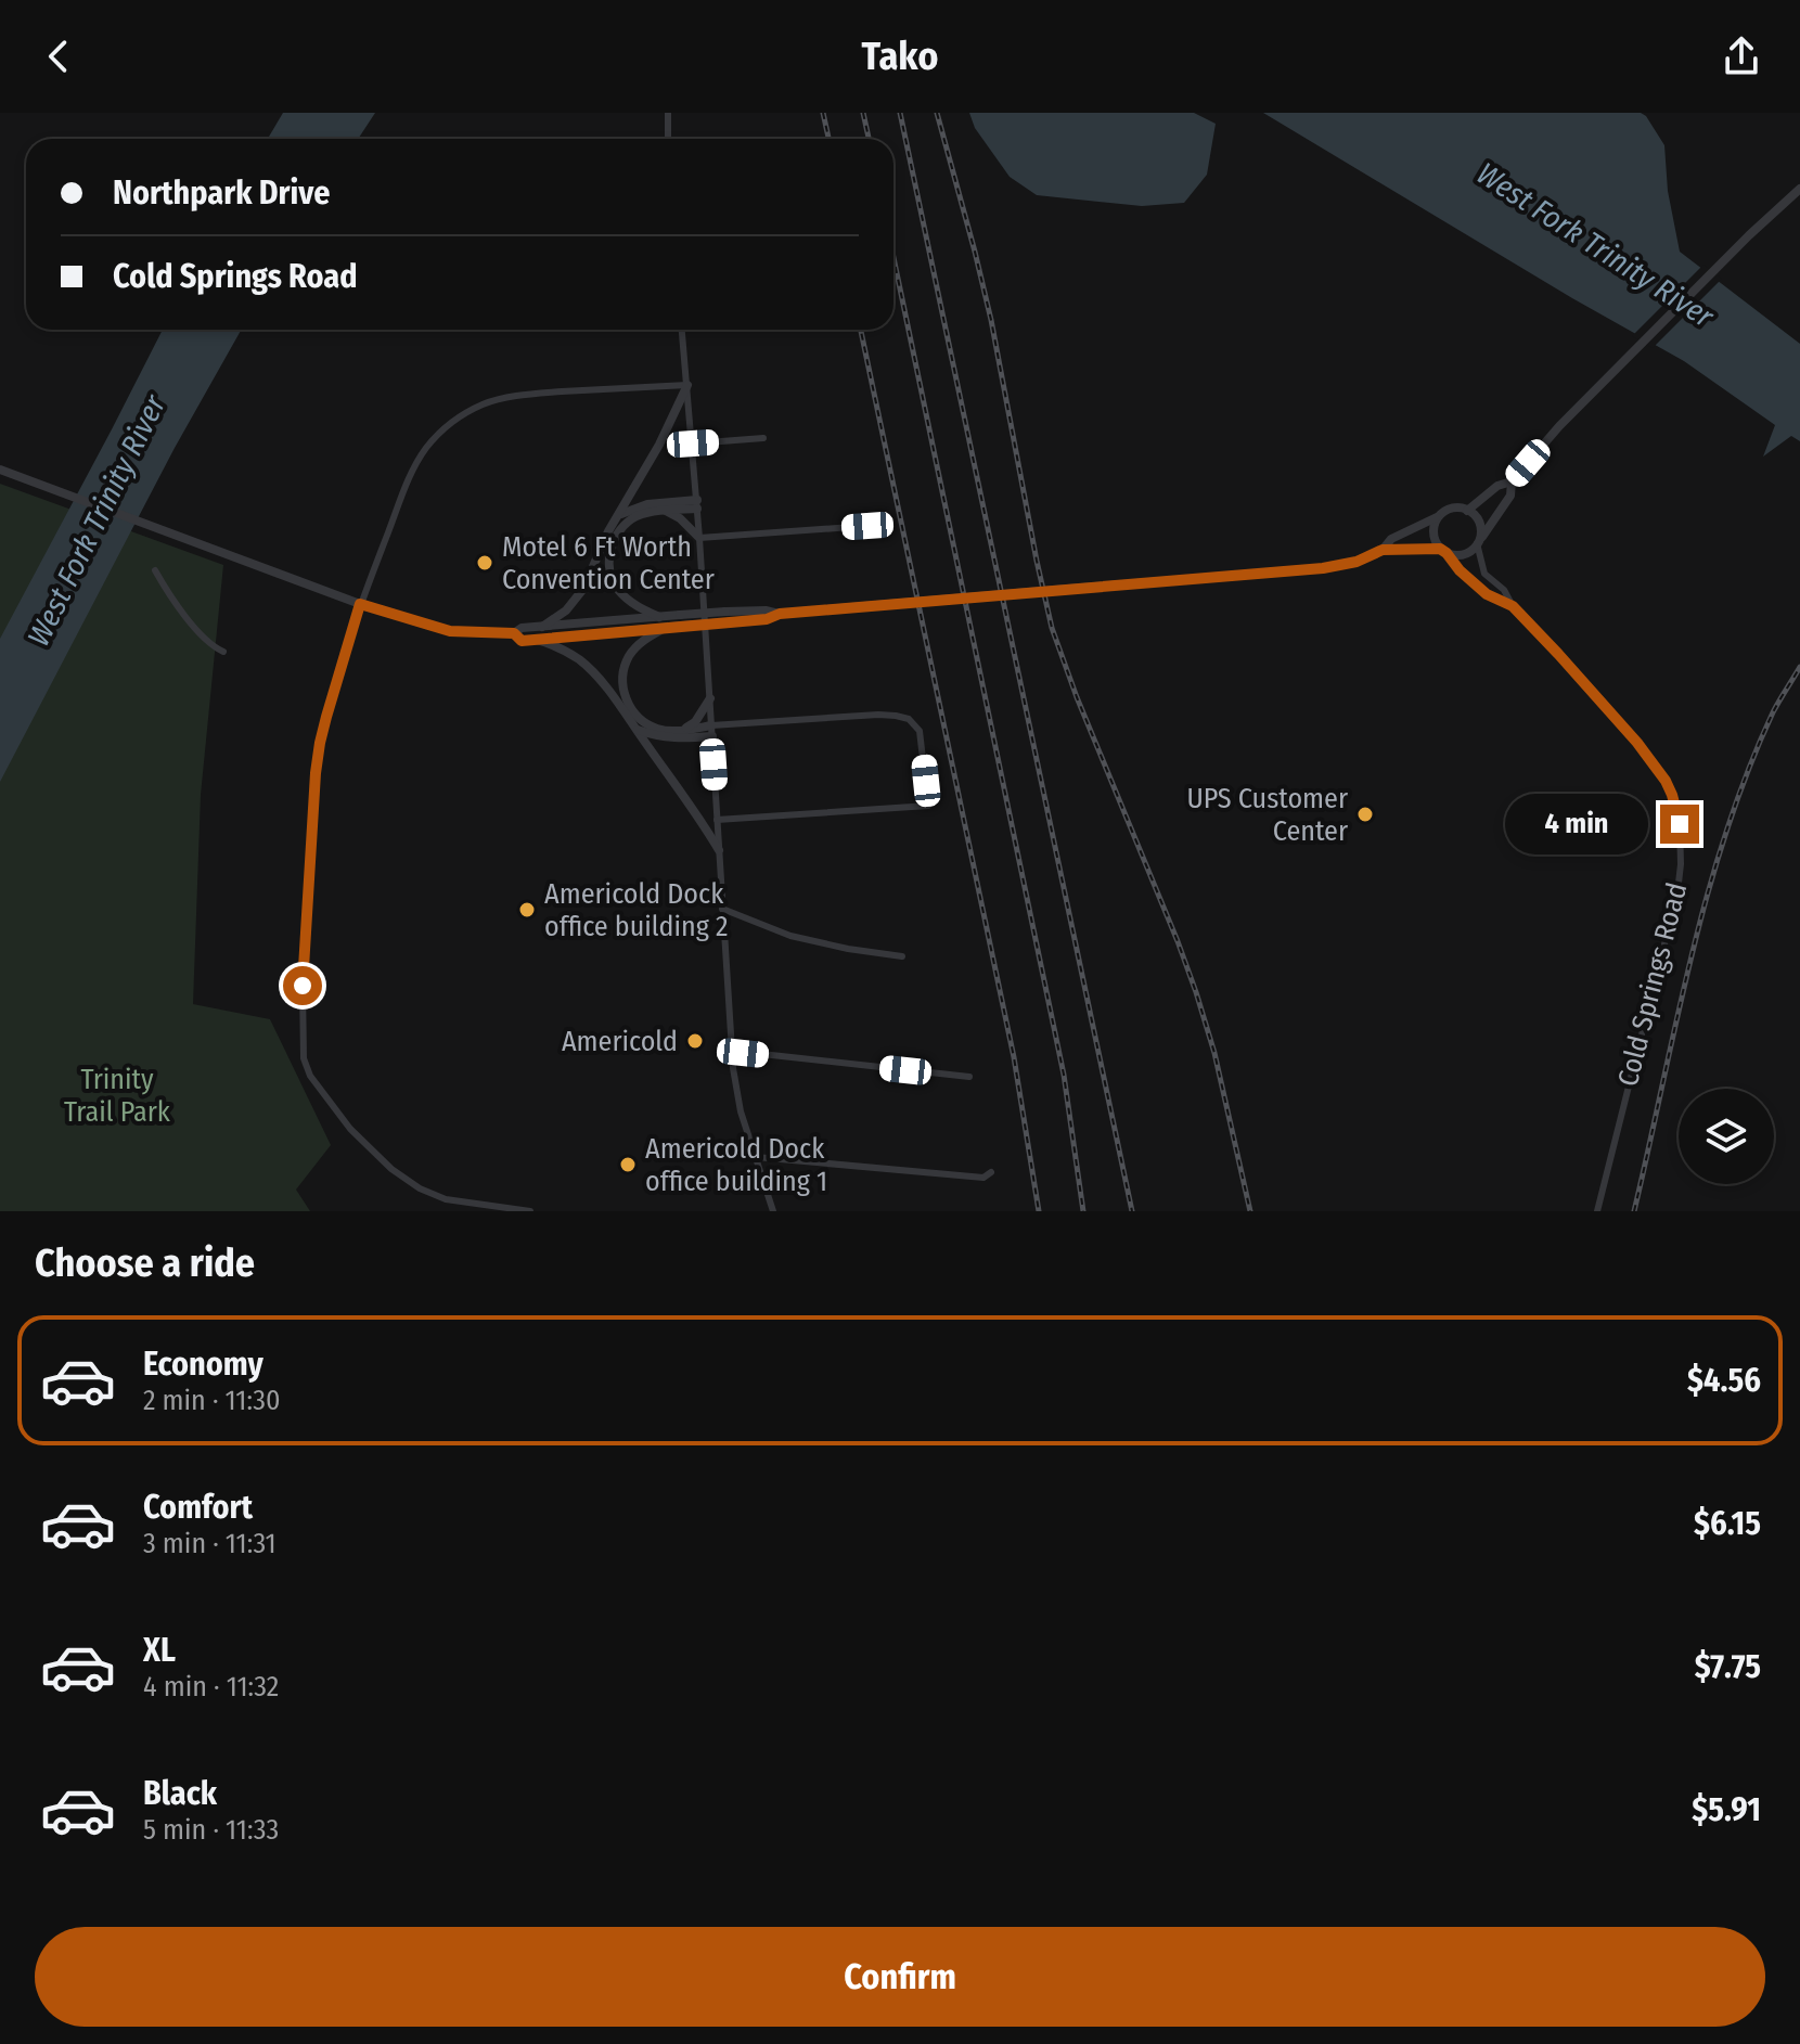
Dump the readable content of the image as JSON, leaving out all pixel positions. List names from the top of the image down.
{
  "streets": {
    "street": ["Cold Springs Road"]
  },
  "water": ["West Fork Trinity River"],
  "parks": ["Trinity Trail Park"],
  "places": [
    "Motel 6 Ft Worth Convention Center",
    "UPS Customer Center",
    "Americold Dock office building 2",
    "Americold",
    "Americold Dock office building 1"
  ],
  "page": {
    "header": "Tako",
    "banner": ["Northpark Drive", "Cold Springs Road"],
    "bubble": "4 min",
    "heading": "Choose a ride",
    "list": [
      {
        "name": "Economy",
        "note": "2 min · 11:30",
        "value": "$4.56"
      },
      {
        "name": "Comfort",
        "note": "3 min · 11:31",
        "value": "$6.15"
      },
      {
        "name": "XL",
        "note": "4 min · 11:32",
        "value": "$7.75"
      },
      {
        "name": "Black",
        "note": "5 min · 11:33",
        "value": "$5.91"
      }
    ],
    "buttons": "Confirm"
  }
}
